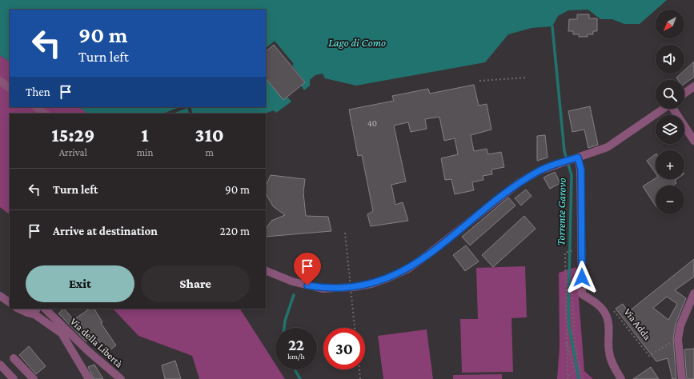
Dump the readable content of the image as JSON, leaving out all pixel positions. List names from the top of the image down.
{
  "streets": {
    "street": ["Via della Libertà"],
    "path": ["Via Adda"]
  },
  "water": ["Lago di Como", "Torrente Garovo"],
  "house_numbers": ["40"],
  "north": "bottom left",
  "page": {
    "map_buttons": ["+", "−"],
    "turn": ["90 m", "Turn left"],
    "then": "Then",
    "eta": [
      "15:29",
      "Arrival",
      "1",
      "min",
      "310",
      "m"
    ],
    "list": [
      {
        "name": "Turn left",
        "value": "90 m"
      },
      {
        "name": "Arrive at destination",
        "value": "220 m"
      }
    ],
    "buttons": ["Exit", "Share"],
    "speed": "22 km/h",
    "limit": "30"
  }
}
